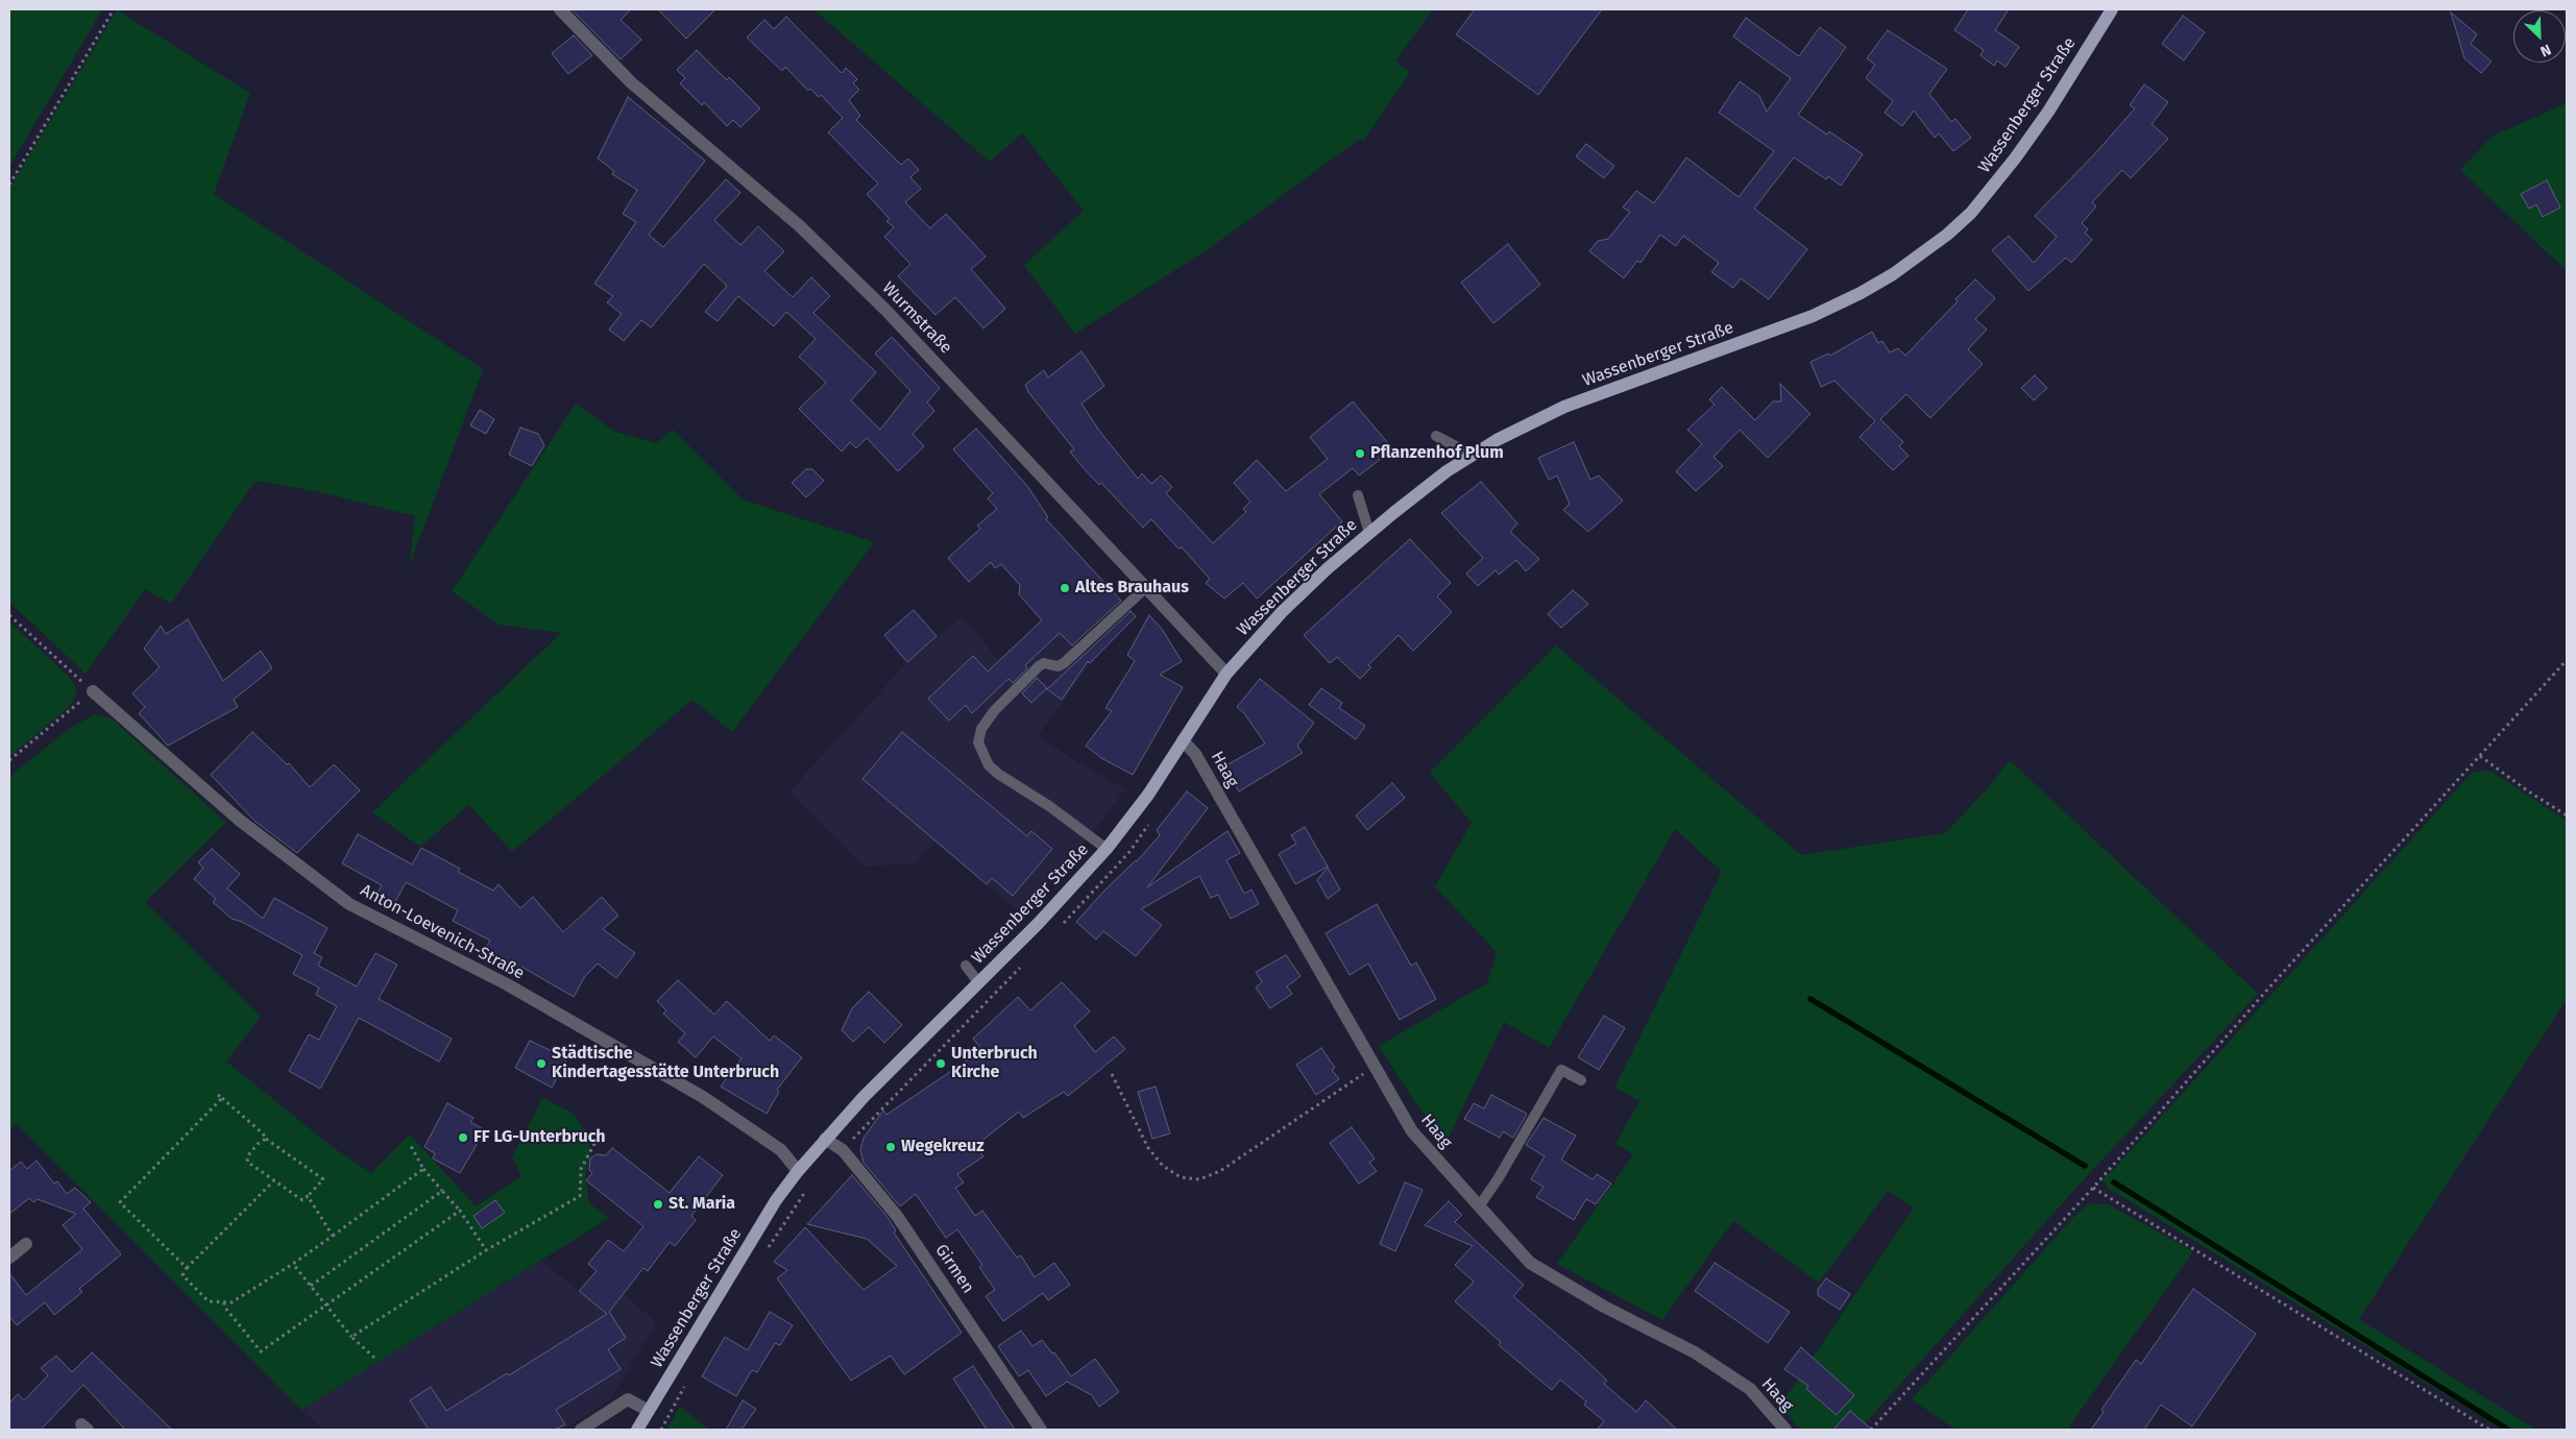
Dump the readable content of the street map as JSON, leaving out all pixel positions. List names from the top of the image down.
{
  "streets": {
    "main road": ["Wassenberger Straße"],
    "street": [
      "Wurmstraße",
      "Haag",
      "Anton-Loevenich-Straße",
      "Girmen"
    ]
  },
  "crossings": [
    ["Wassenberger Straße", "Wurmstraße"],
    ["Wassenberger Straße", "Haag"],
    ["Wassenberger Straße", "Anton-Loevenich-Straße"],
    ["Wassenberger Straße", "Girmen"]
  ],
  "places": [
    "Pflanzenhof Plum",
    "Altes Brauhaus",
    "Städtische Kindertagesstätte Unterbruch",
    "Unterbruch Kirche",
    "FF LG-Unterbruch",
    "Wegekreuz",
    "St. Maria"
  ],
  "north": "bottom right"
}
